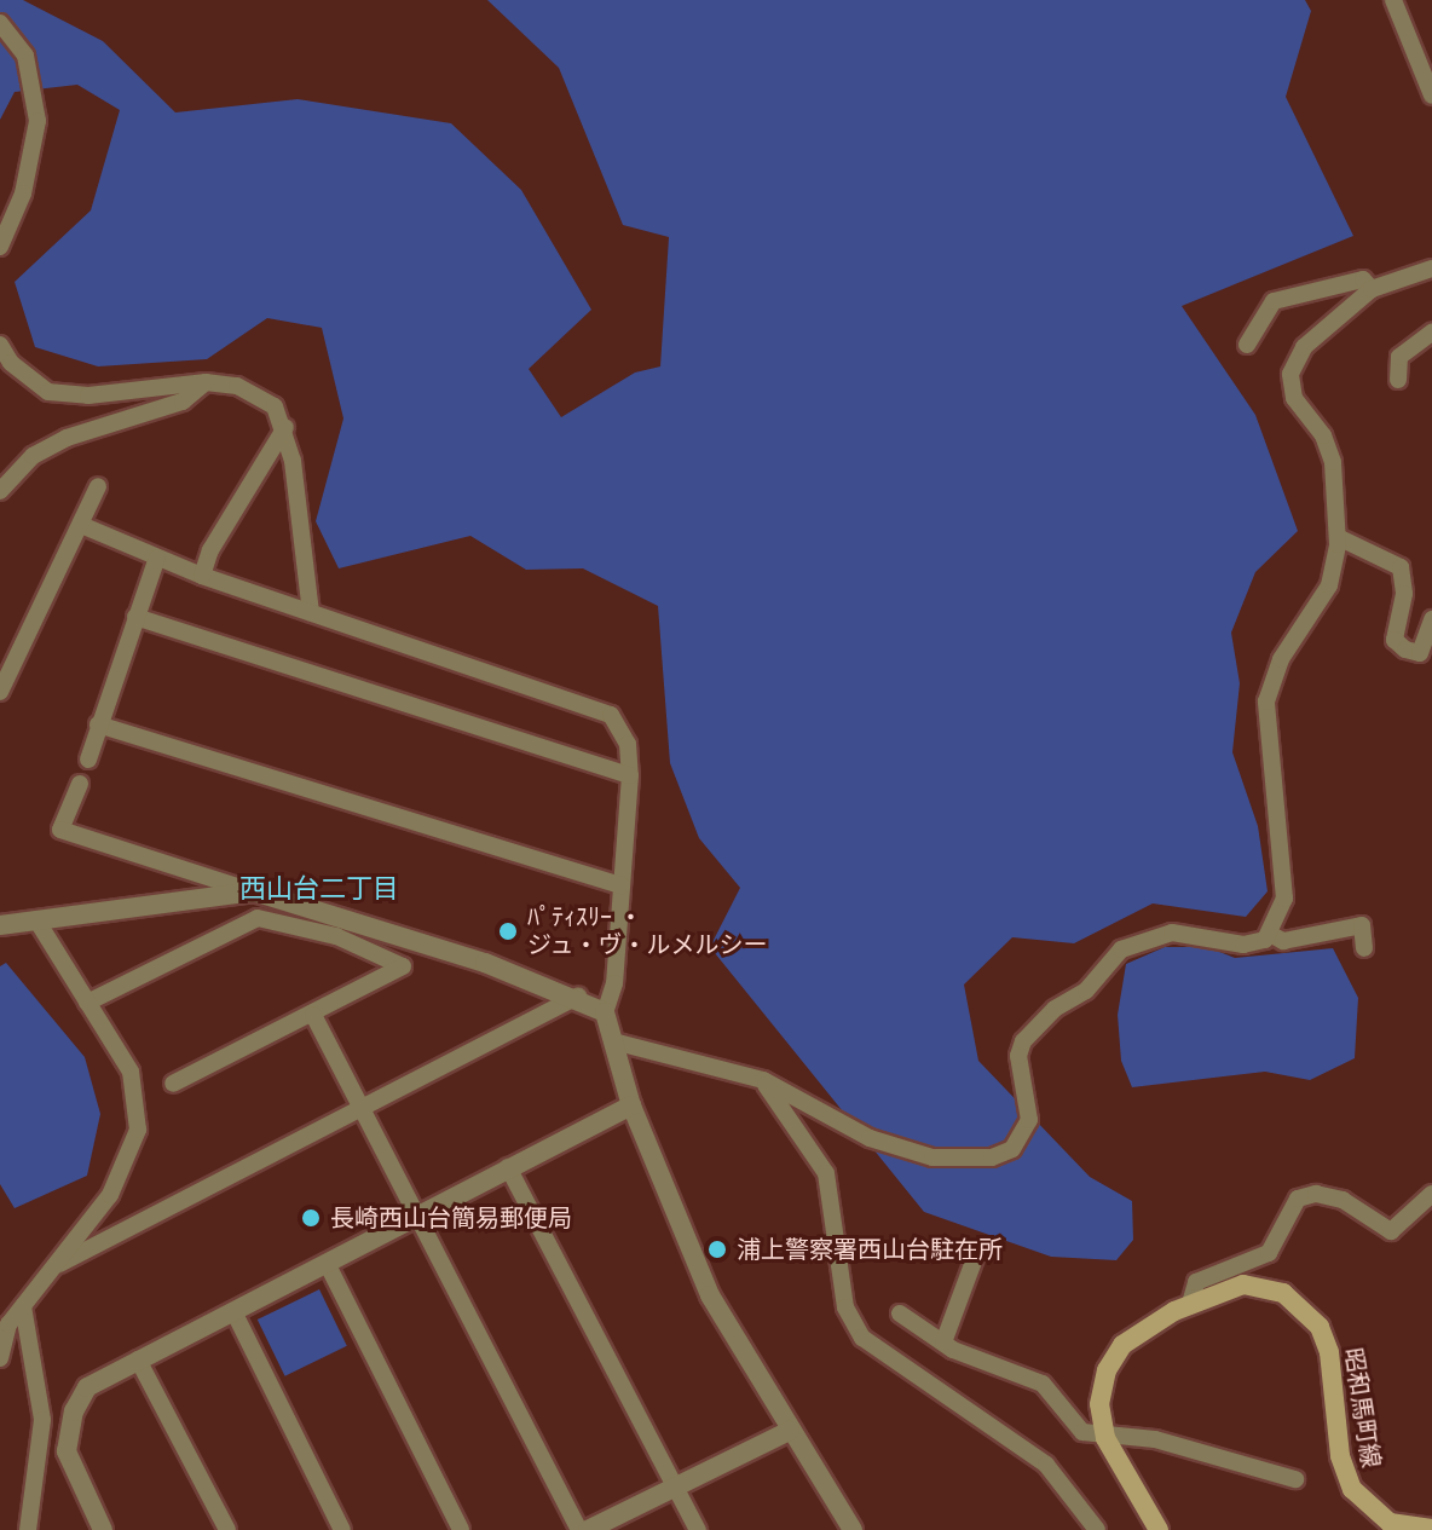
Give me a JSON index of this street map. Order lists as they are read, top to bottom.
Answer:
{
  "streets": {
    "main road": ["昭和馬町線"]
  },
  "districts": ["西山台二丁目"],
  "places": ["ﾊﾟﾃｨｽﾘｰ ・ ジュ・ヴ・ルメルシー", "長崎西山台簡易郵便局", "浦上警察署西山台駐在所"]
}
